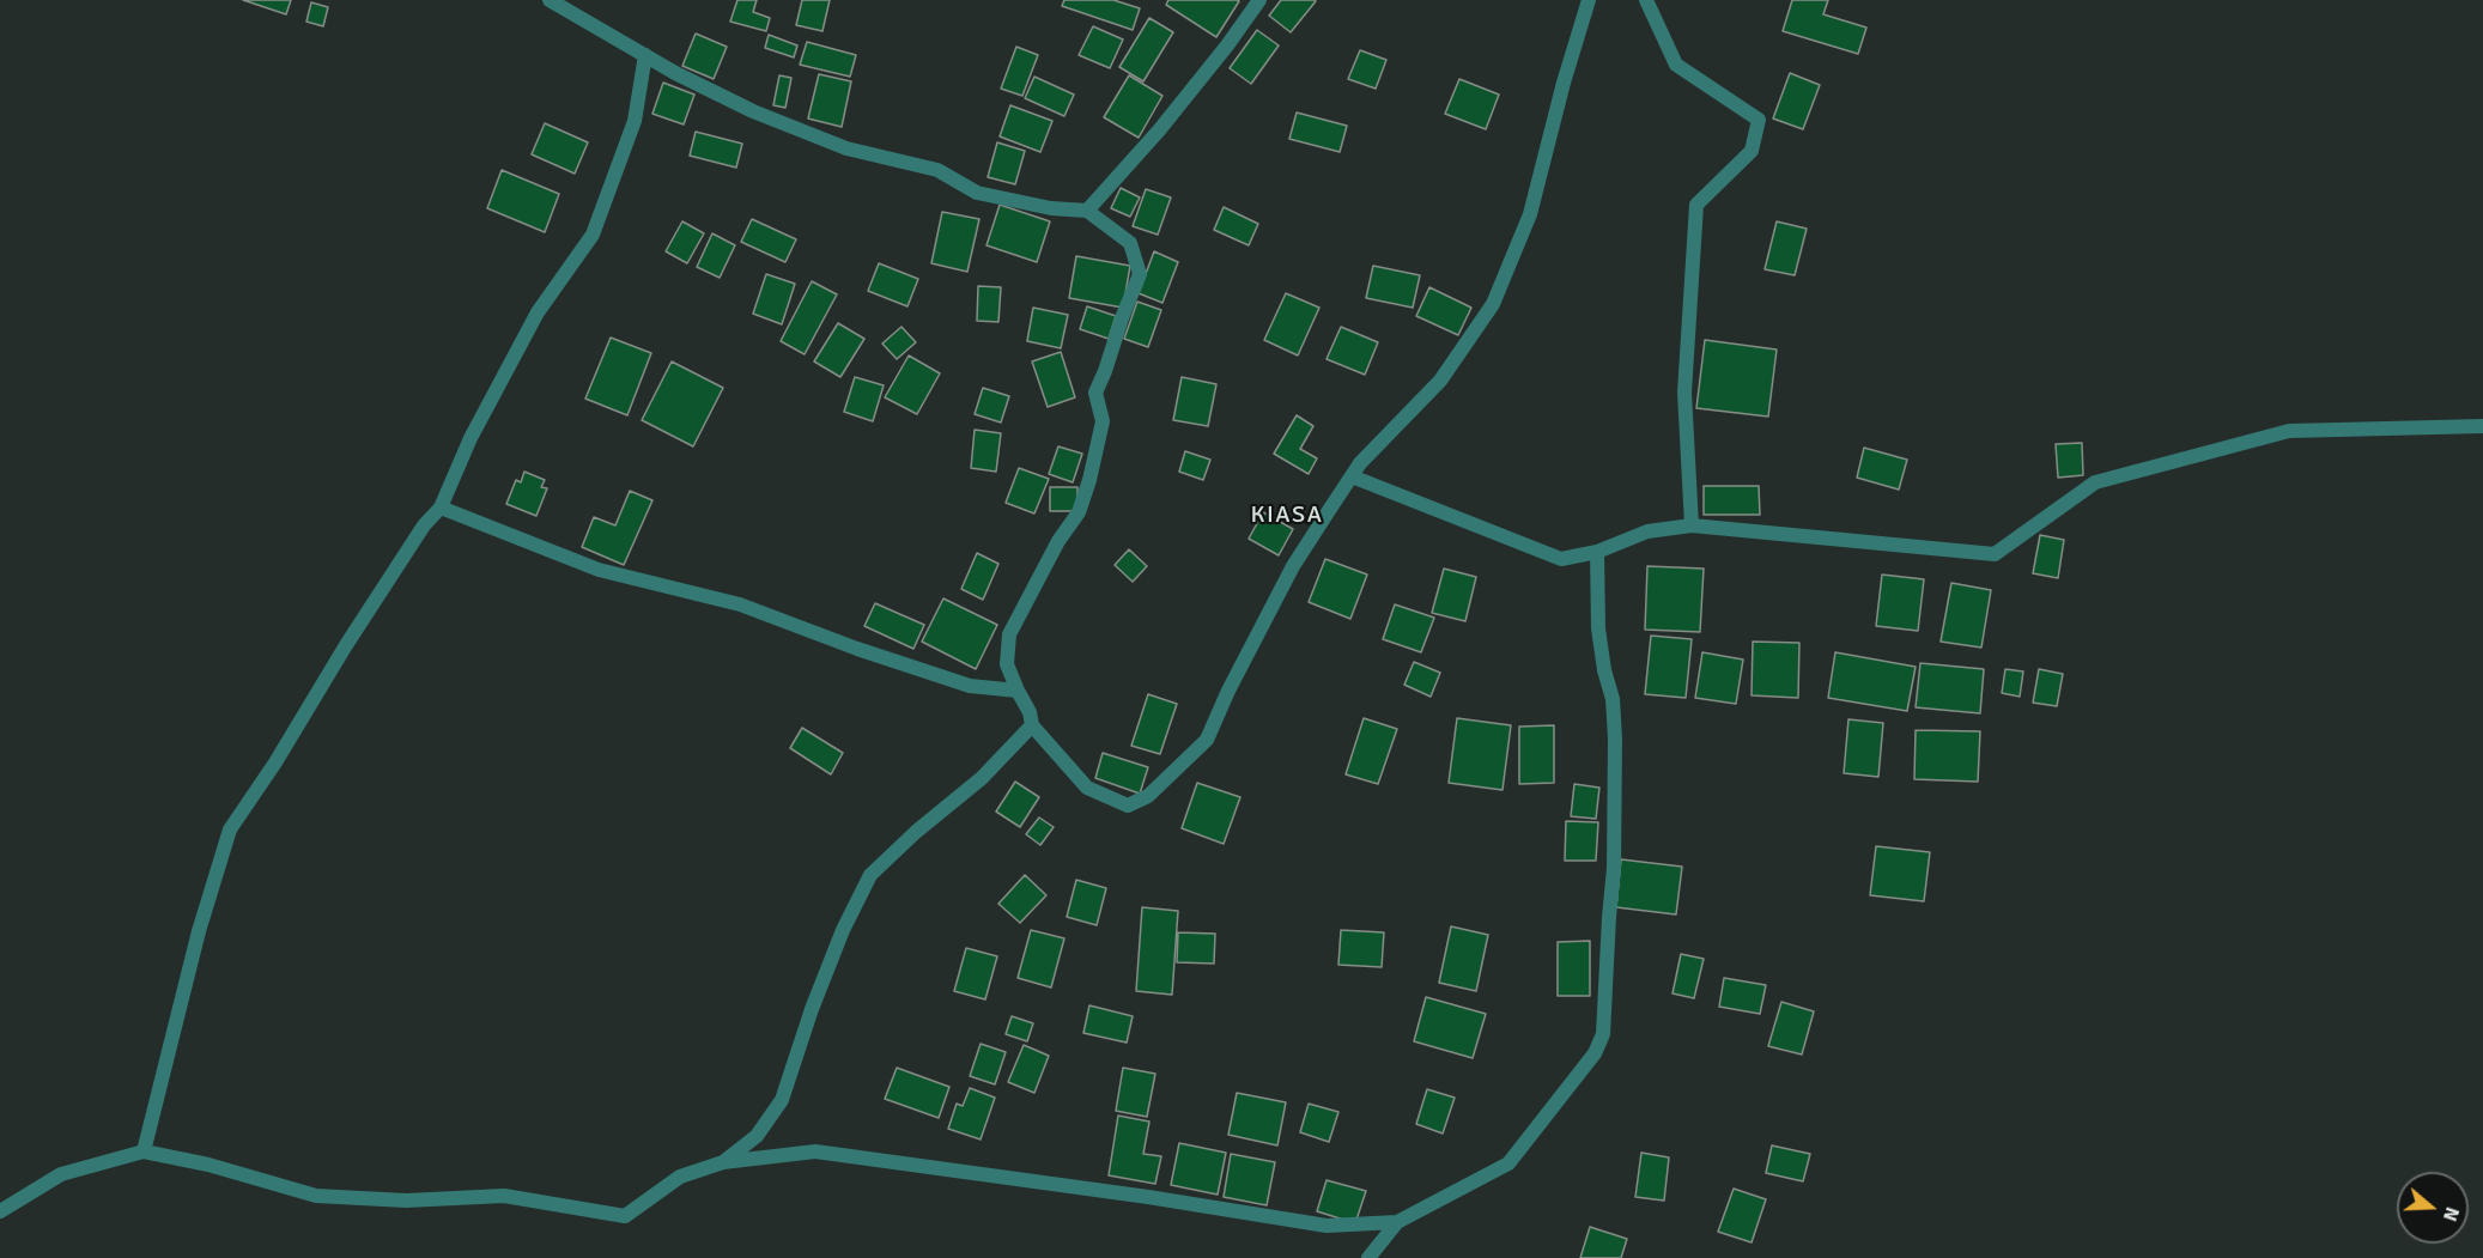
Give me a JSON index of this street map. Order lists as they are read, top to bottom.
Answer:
{
  "districts": ["KIASA"],
  "north": "right"
}
